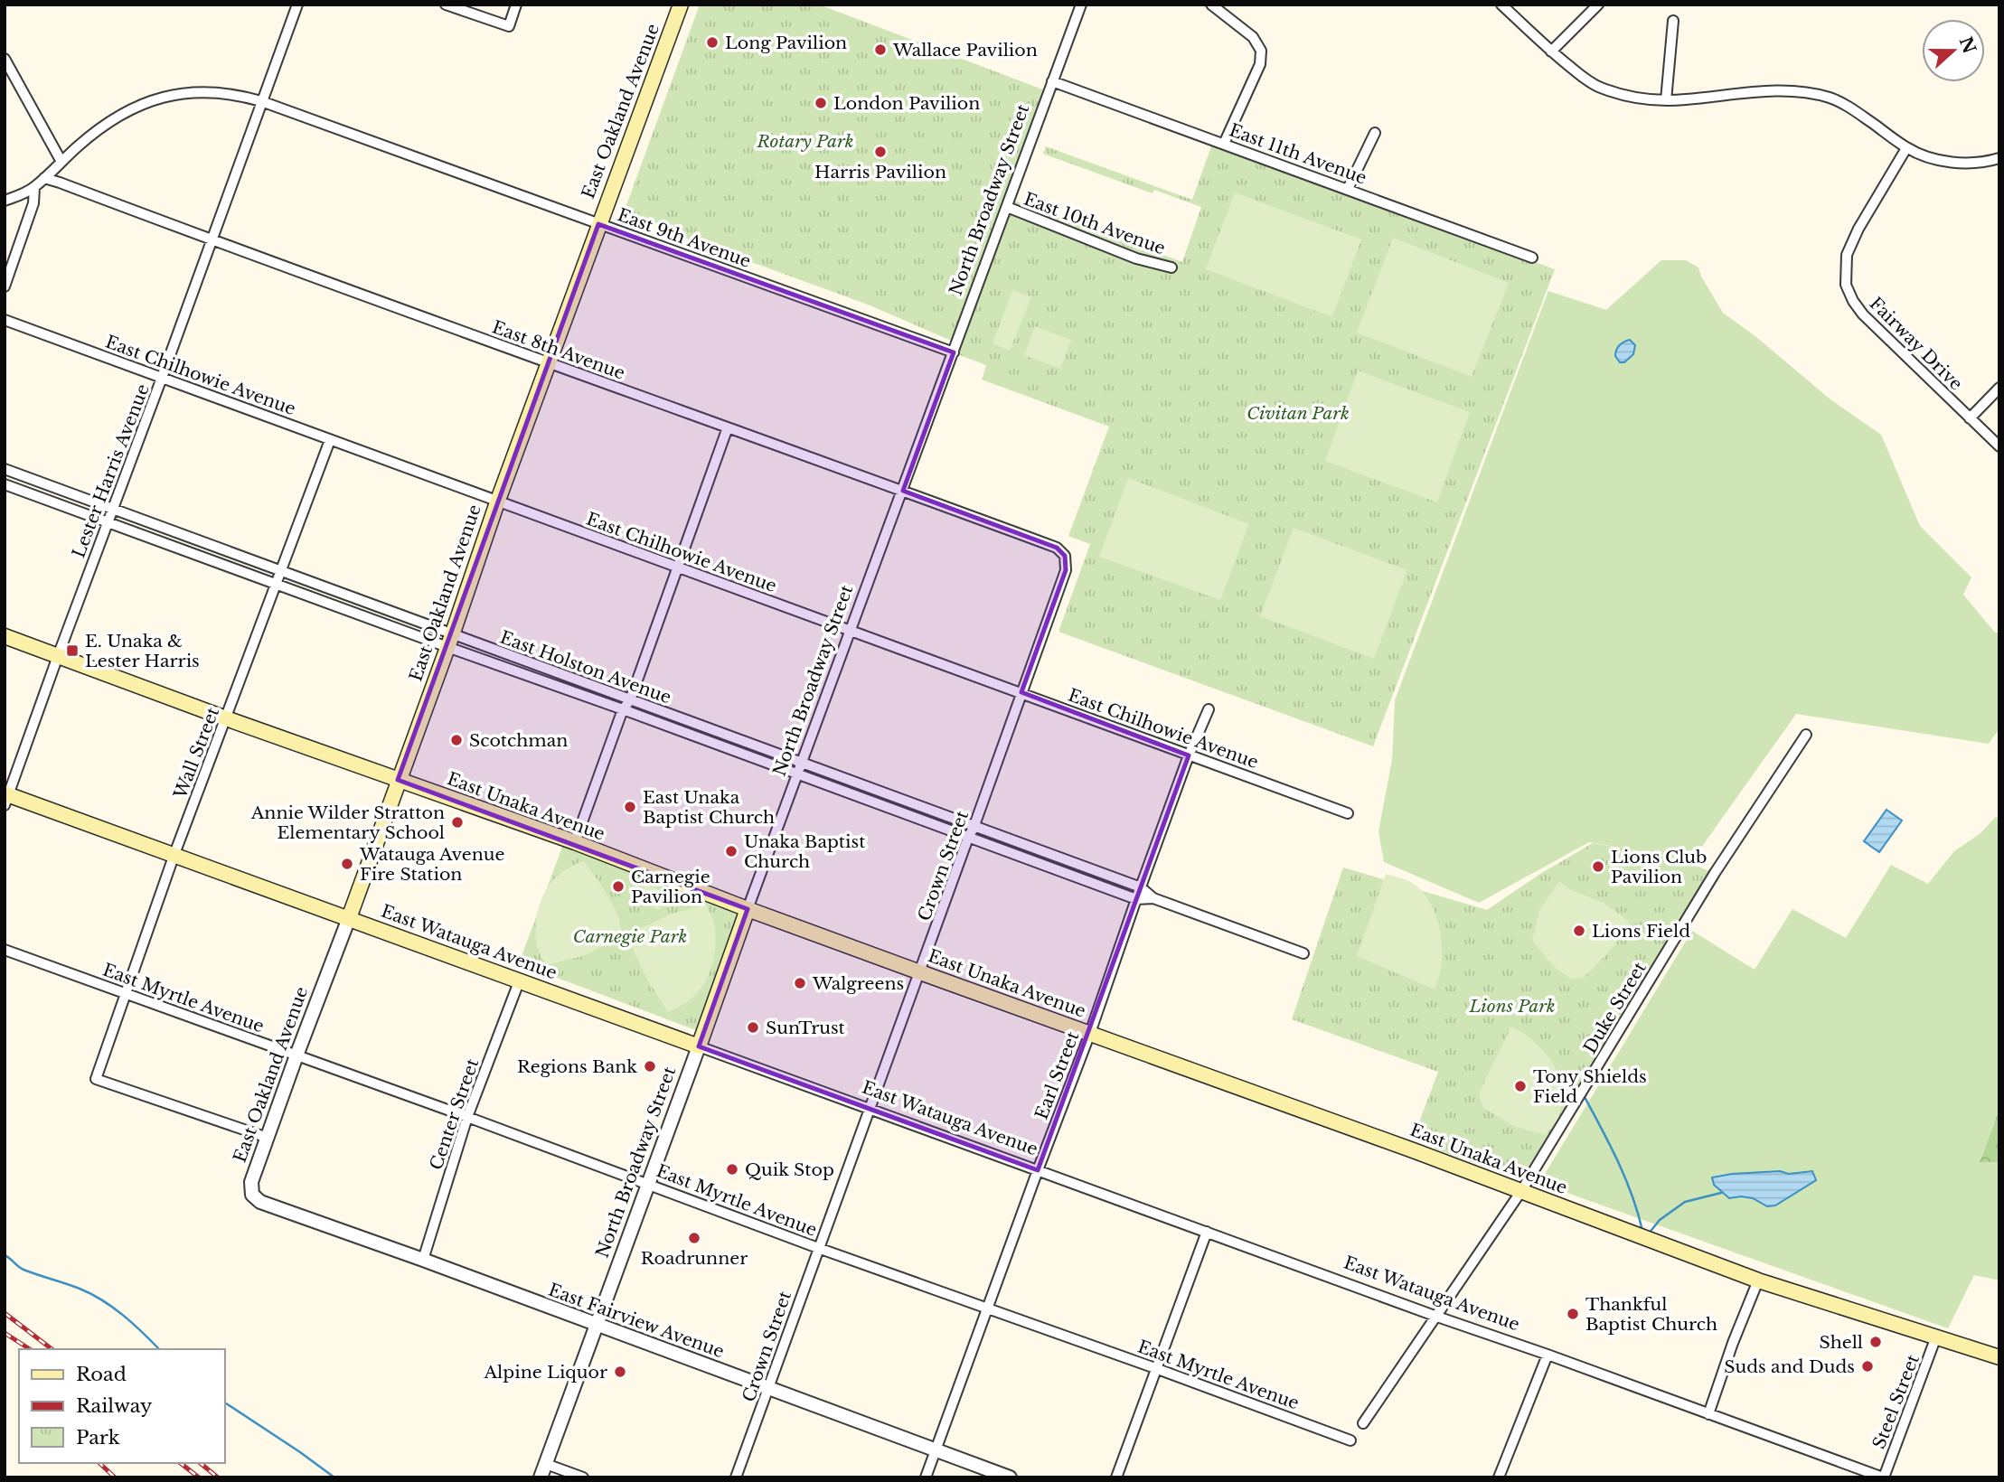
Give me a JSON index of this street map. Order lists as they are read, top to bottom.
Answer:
{
  "streets": {
    "main road": [
      "East Oakland Avenue",
      "North Broadway Street",
      "East Unaka Avenue",
      "East Watauga Avenue"
    ],
    "street": [
      "East 11th Avenue",
      "East 10th Avenue",
      "East 9th Avenue",
      "Fairway Drive",
      "East 8th Avenue",
      "East Chilhowie Avenue",
      "Lester Harris Avenue",
      "East Holston Avenue",
      "Wall Street",
      "Crown Street",
      "East Myrtle Avenue",
      "Duke Street",
      "Earl Street",
      "Center Street",
      "East Fairview Avenue",
      "Steel Street"
    ]
  },
  "crossings": [
    ["East Oakland Avenue", "East 9th Avenue"],
    ["East Oakland Avenue", "East 8th Avenue"],
    ["East Oakland Avenue", "East Chilhowie Avenue"],
    ["East Oakland Avenue", "East Holston Avenue"],
    ["East Oakland Avenue", "Wall Street"],
    ["East Oakland Avenue", "East Unaka Avenue"],
    ["East Oakland Avenue", "East Watauga Avenue"],
    ["East Oakland Avenue", "East Myrtle Avenue"],
    ["East Oakland Avenue", "East Fairview Avenue"],
    ["East 11th Avenue", "North Broadway Street"],
    ["North Broadway Street", "East 10th Avenue"],
    ["North Broadway Street", "East 9th Avenue"],
    ["North Broadway Street", "East 8th Avenue"],
    ["North Broadway Street", "East Chilhowie Avenue"],
    ["North Broadway Street", "East Holston Avenue"],
    ["North Broadway Street", "East Unaka Avenue"],
    ["North Broadway Street", "East Watauga Avenue"],
    ["North Broadway Street", "East Myrtle Avenue"],
    ["North Broadway Street", "East Fairview Avenue"],
    ["East 9th Avenue", "East 8th Avenue"],
    ["East 9th Avenue", "Lester Harris Avenue"],
    ["East 8th Avenue", "Lester Harris Avenue"],
    ["East 8th Avenue", "Crown Street"],
    ["East Chilhowie Avenue", "Lester Harris Avenue"],
    ["East Chilhowie Avenue", "Wall Street"],
    ["East Chilhowie Avenue", "Crown Street"],
    ["East Chilhowie Avenue", "Earl Street"],
    ["Lester Harris Avenue", "East Holston Avenue"],
    ["Lester Harris Avenue", "East Unaka Avenue"],
    ["Lester Harris Avenue", "East Watauga Avenue"],
    ["East Holston Avenue", "Wall Street"],
    ["East Holston Avenue", "Crown Street"],
    ["East Holston Avenue", "Earl Street"],
    ["Wall Street", "East Unaka Avenue"],
    ["Wall Street", "East Watauga Avenue"],
    ["Wall Street", "East Myrtle Avenue"],
    ["East Unaka Avenue", "Crown Street"],
    ["East Unaka Avenue", "Duke Street"],
    ["East Unaka Avenue", "Earl Street"],
    ["East Unaka Avenue", "Steel Street"],
    ["Crown Street", "East Watauga Avenue"],
    ["Crown Street", "East Myrtle Avenue"],
    ["Crown Street", "East Fairview Avenue"],
    ["East Watauga Avenue", "Duke Street"],
    ["East Watauga Avenue", "Earl Street"],
    ["East Watauga Avenue", "Center Street"],
    ["East Watauga Avenue", "Steel Street"],
    ["East Myrtle Avenue", "Earl Street"],
    ["East Myrtle Avenue", "Center Street"],
    ["Earl Street", "East Fairview Avenue"],
    ["Center Street", "East Fairview Avenue"]
  ],
  "parks": [
    "Rotary Park",
    "Civitan Park",
    "Carnegie Park",
    "Lions Park"
  ],
  "places": {
    "other": [
      "Long Pavilion",
      "Wallace Pavilion",
      "London Pavilion",
      "Harris Pavilion",
      "Scotchman",
      "East Unaka Baptist Church",
      "Annie Wilder Stratton Elementary School",
      "Unaka Baptist Church",
      "Watauga Avenue Fire Station",
      "Lions Club Pavilion",
      "Carnegie Pavilion",
      "Lions Field",
      "Walgreens",
      "SunTrust",
      "Regions Bank",
      "Tony Shields Field",
      "Quik Stop",
      "Roadrunner",
      "Thankful Baptist Church",
      "Shell",
      "Suds and Duds",
      "Alpine Liquor"
    ],
    "transit": ["E. Unaka & Lester Harris"]
  },
  "legend": ["Road", "Railway", "Park"],
  "north": "right"
}
